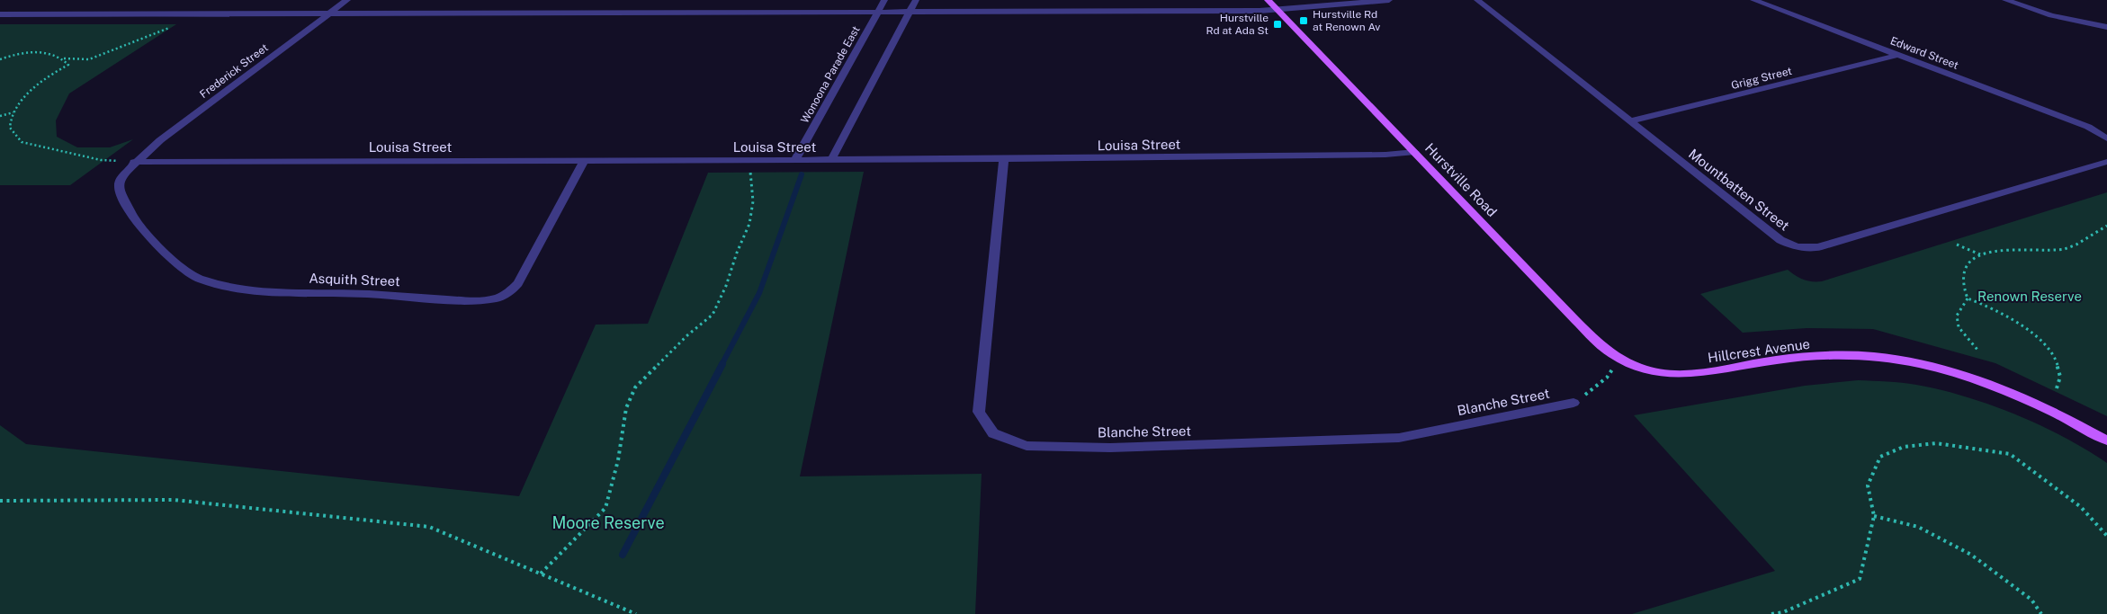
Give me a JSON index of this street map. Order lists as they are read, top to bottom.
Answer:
{
  "streets": {
    "main road": ["Hurstville Road", "Hillcrest Avenue"],
    "street": [
      "Edward Street",
      "Frederick Street",
      "Wonoona Parade East",
      "Grigg Street",
      "Louisa Street",
      "Mountbatten Street",
      "Asquith Street",
      "Blanche Street"
    ]
  },
  "crossings": [
    ["Edward Street", "Grigg Street"],
    ["Frederick Street", "Louisa Street"],
    ["Frederick Street", "Asquith Street"],
    ["Wonoona Parade East", "Louisa Street"],
    ["Grigg Street", "Mountbatten Street"],
    ["Louisa Street", "Hurstville Road"],
    ["Louisa Street", "Asquith Street"],
    ["Louisa Street", "Blanche Street"],
    ["Hurstville Road", "Hillcrest Avenue"]
  ],
  "parks": ["Renown Reserve", "Moore Reserve"],
  "places": {
    "transit": ["Hurstville Rd at Renown Av", "Hurstville Rd at Ada St"]
  }
}
